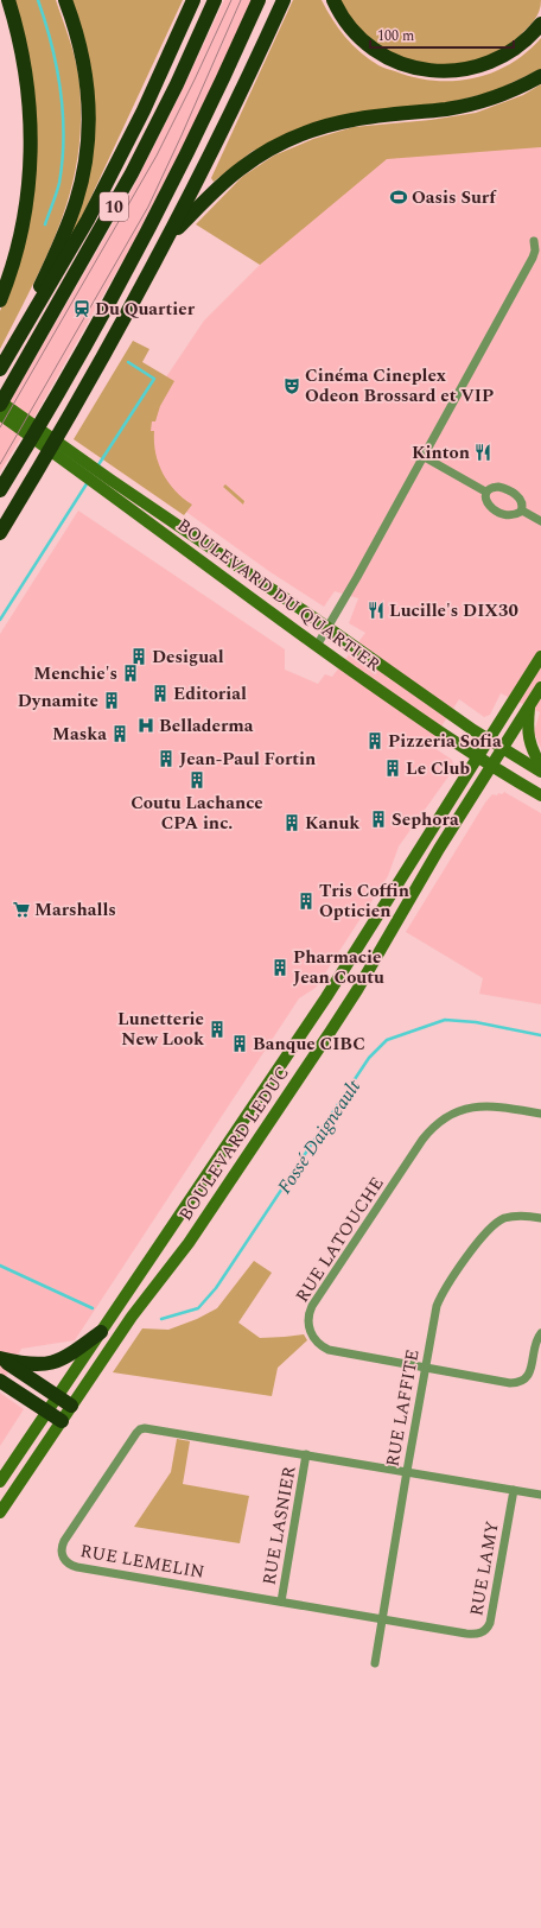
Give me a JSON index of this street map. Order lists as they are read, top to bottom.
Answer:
{
  "streets": {
    "highway": ["10"],
    "street": [
      "BOULEVARD DU QUARTIER",
      "BOULEVARD LEDUC",
      "RUE LATOUCHE",
      "RUE LAFFITE",
      "RUE LASNIER",
      "RUE LEMELIN",
      "RUE LAMY"
    ]
  },
  "crossings": [
    ["BOULEVARD DU QUARTIER", "BOULEVARD LEDUC"],
    ["RUE LATOUCHE", "RUE LAFFITE"],
    ["RUE LAFFITE", "RUE LEMELIN"],
    ["RUE LAFFITE", "RUE LAMY"],
    ["RUE LASNIER", "RUE LEMELIN"],
    ["RUE LEMELIN", "RUE LAMY"]
  ],
  "water": ["Fossé Daigneault"],
  "places": {
    "sports": ["Oasis Surf"],
    "station": ["Du Quartier"],
    "theatre": ["Cinéma Cineplex Odeon Brossard et VIP"],
    "restaurant": ["Kinton", "Lucille's DIX30"],
    "building": [
      "Desigual",
      "Menchie's",
      "Editorial",
      "Dynamite",
      "Maska",
      "Pizzeria Sofia",
      "Jean-Paul Fortin",
      "Le Club",
      "Coutu Lachance CPA inc.",
      "Sephora",
      "Kanuk",
      "Tris Coffin Opticien",
      "Pharmacie Jean Coutu",
      "Lunetterie New Look",
      "Banque CIBC"
    ],
    "hospital": ["Belladerma"],
    "supermarket": ["Marshalls"]
  },
  "scale_bar": "100 m"
}
